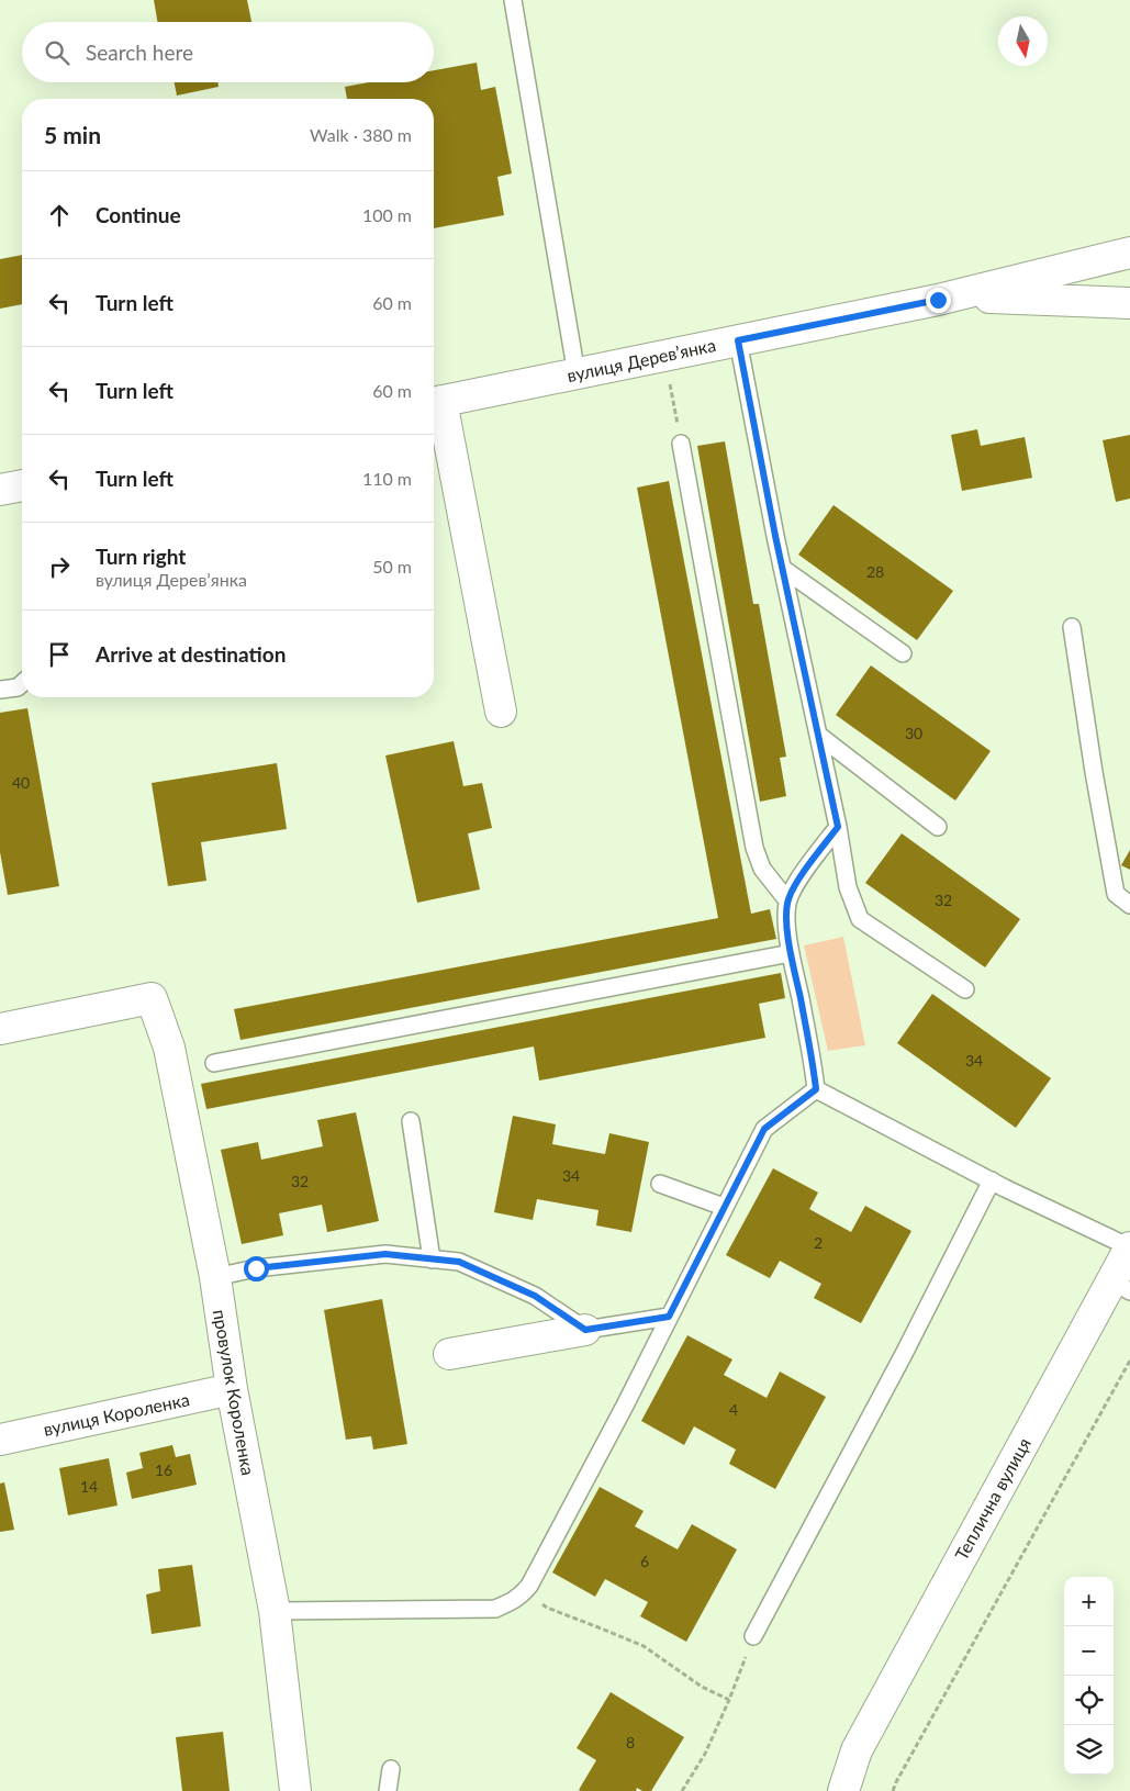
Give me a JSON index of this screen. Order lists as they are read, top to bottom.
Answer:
{
  "streets": {
    "street": [
      "вулиця Деревʼянка",
      "провулок Короленка",
      "вулиця Короленка",
      "Теплична вулиця"
    ]
  },
  "crossings": [
    ["провулок Короленка", "вулиця Короленка"]
  ],
  "house_numbers": [
    "28",
    "30",
    "40",
    "32",
    "34",
    "34",
    "32",
    "2",
    "4",
    "16",
    "14",
    "6",
    "8"
  ],
  "north": "bottom",
  "page": {
    "search": "Search here",
    "heading": ["5 min", "Walk · 380 m"],
    "list": [
      ["Continue", "100 m"],
      ["Turn left", "60 m"],
      ["Turn left", "60 m"],
      ["Turn left", "110 m"],
      ["Turn right", "вулиця Деревʼянка", "50 m"],
      "Arrive at destination"
    ],
    "map_buttons": ["+", "−"]
  }
}
